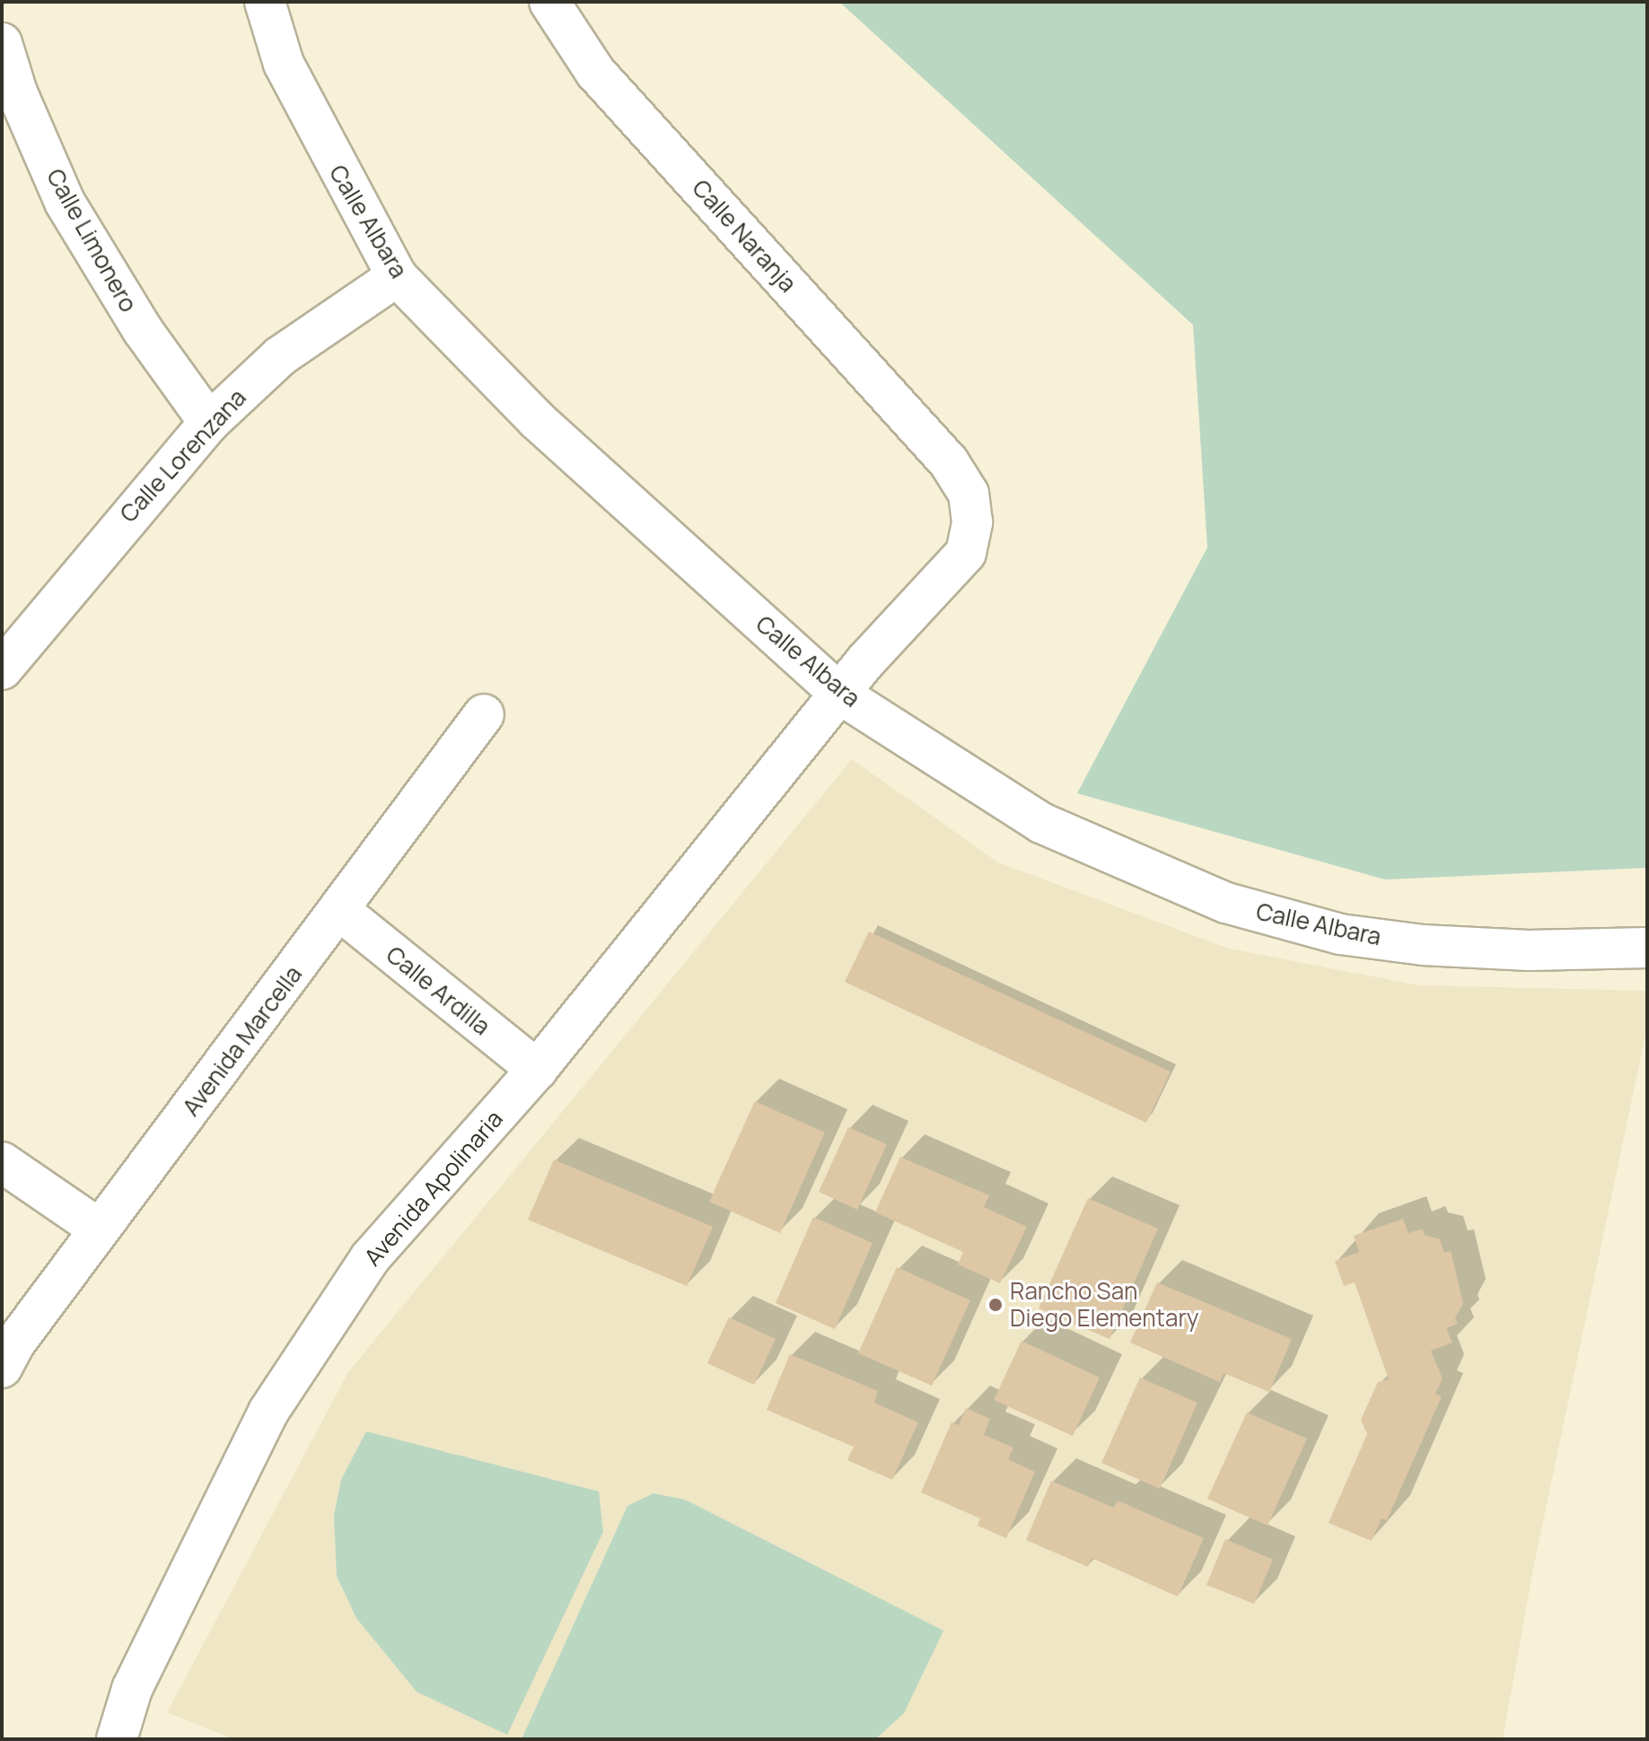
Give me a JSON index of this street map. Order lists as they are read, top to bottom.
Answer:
{
  "streets": {
    "street": [
      "Calle Albara",
      "Calle Naranja",
      "Calle Limonero",
      "Calle Lorenzana",
      "Calle Ardilla",
      "Avenida Marcella",
      "Avenida Apolinaria"
    ]
  },
  "crossings": [
    ["Calle Albara", "Calle Naranja"],
    ["Calle Albara", "Calle Lorenzana"],
    ["Calle Albara", "Avenida Apolinaria"],
    ["Calle Naranja", "Avenida Apolinaria"],
    ["Calle Limonero", "Calle Lorenzana"],
    ["Calle Ardilla", "Avenida Marcella"],
    ["Calle Ardilla", "Avenida Apolinaria"]
  ],
  "places": ["Rancho San Diego Elementary"]
}
